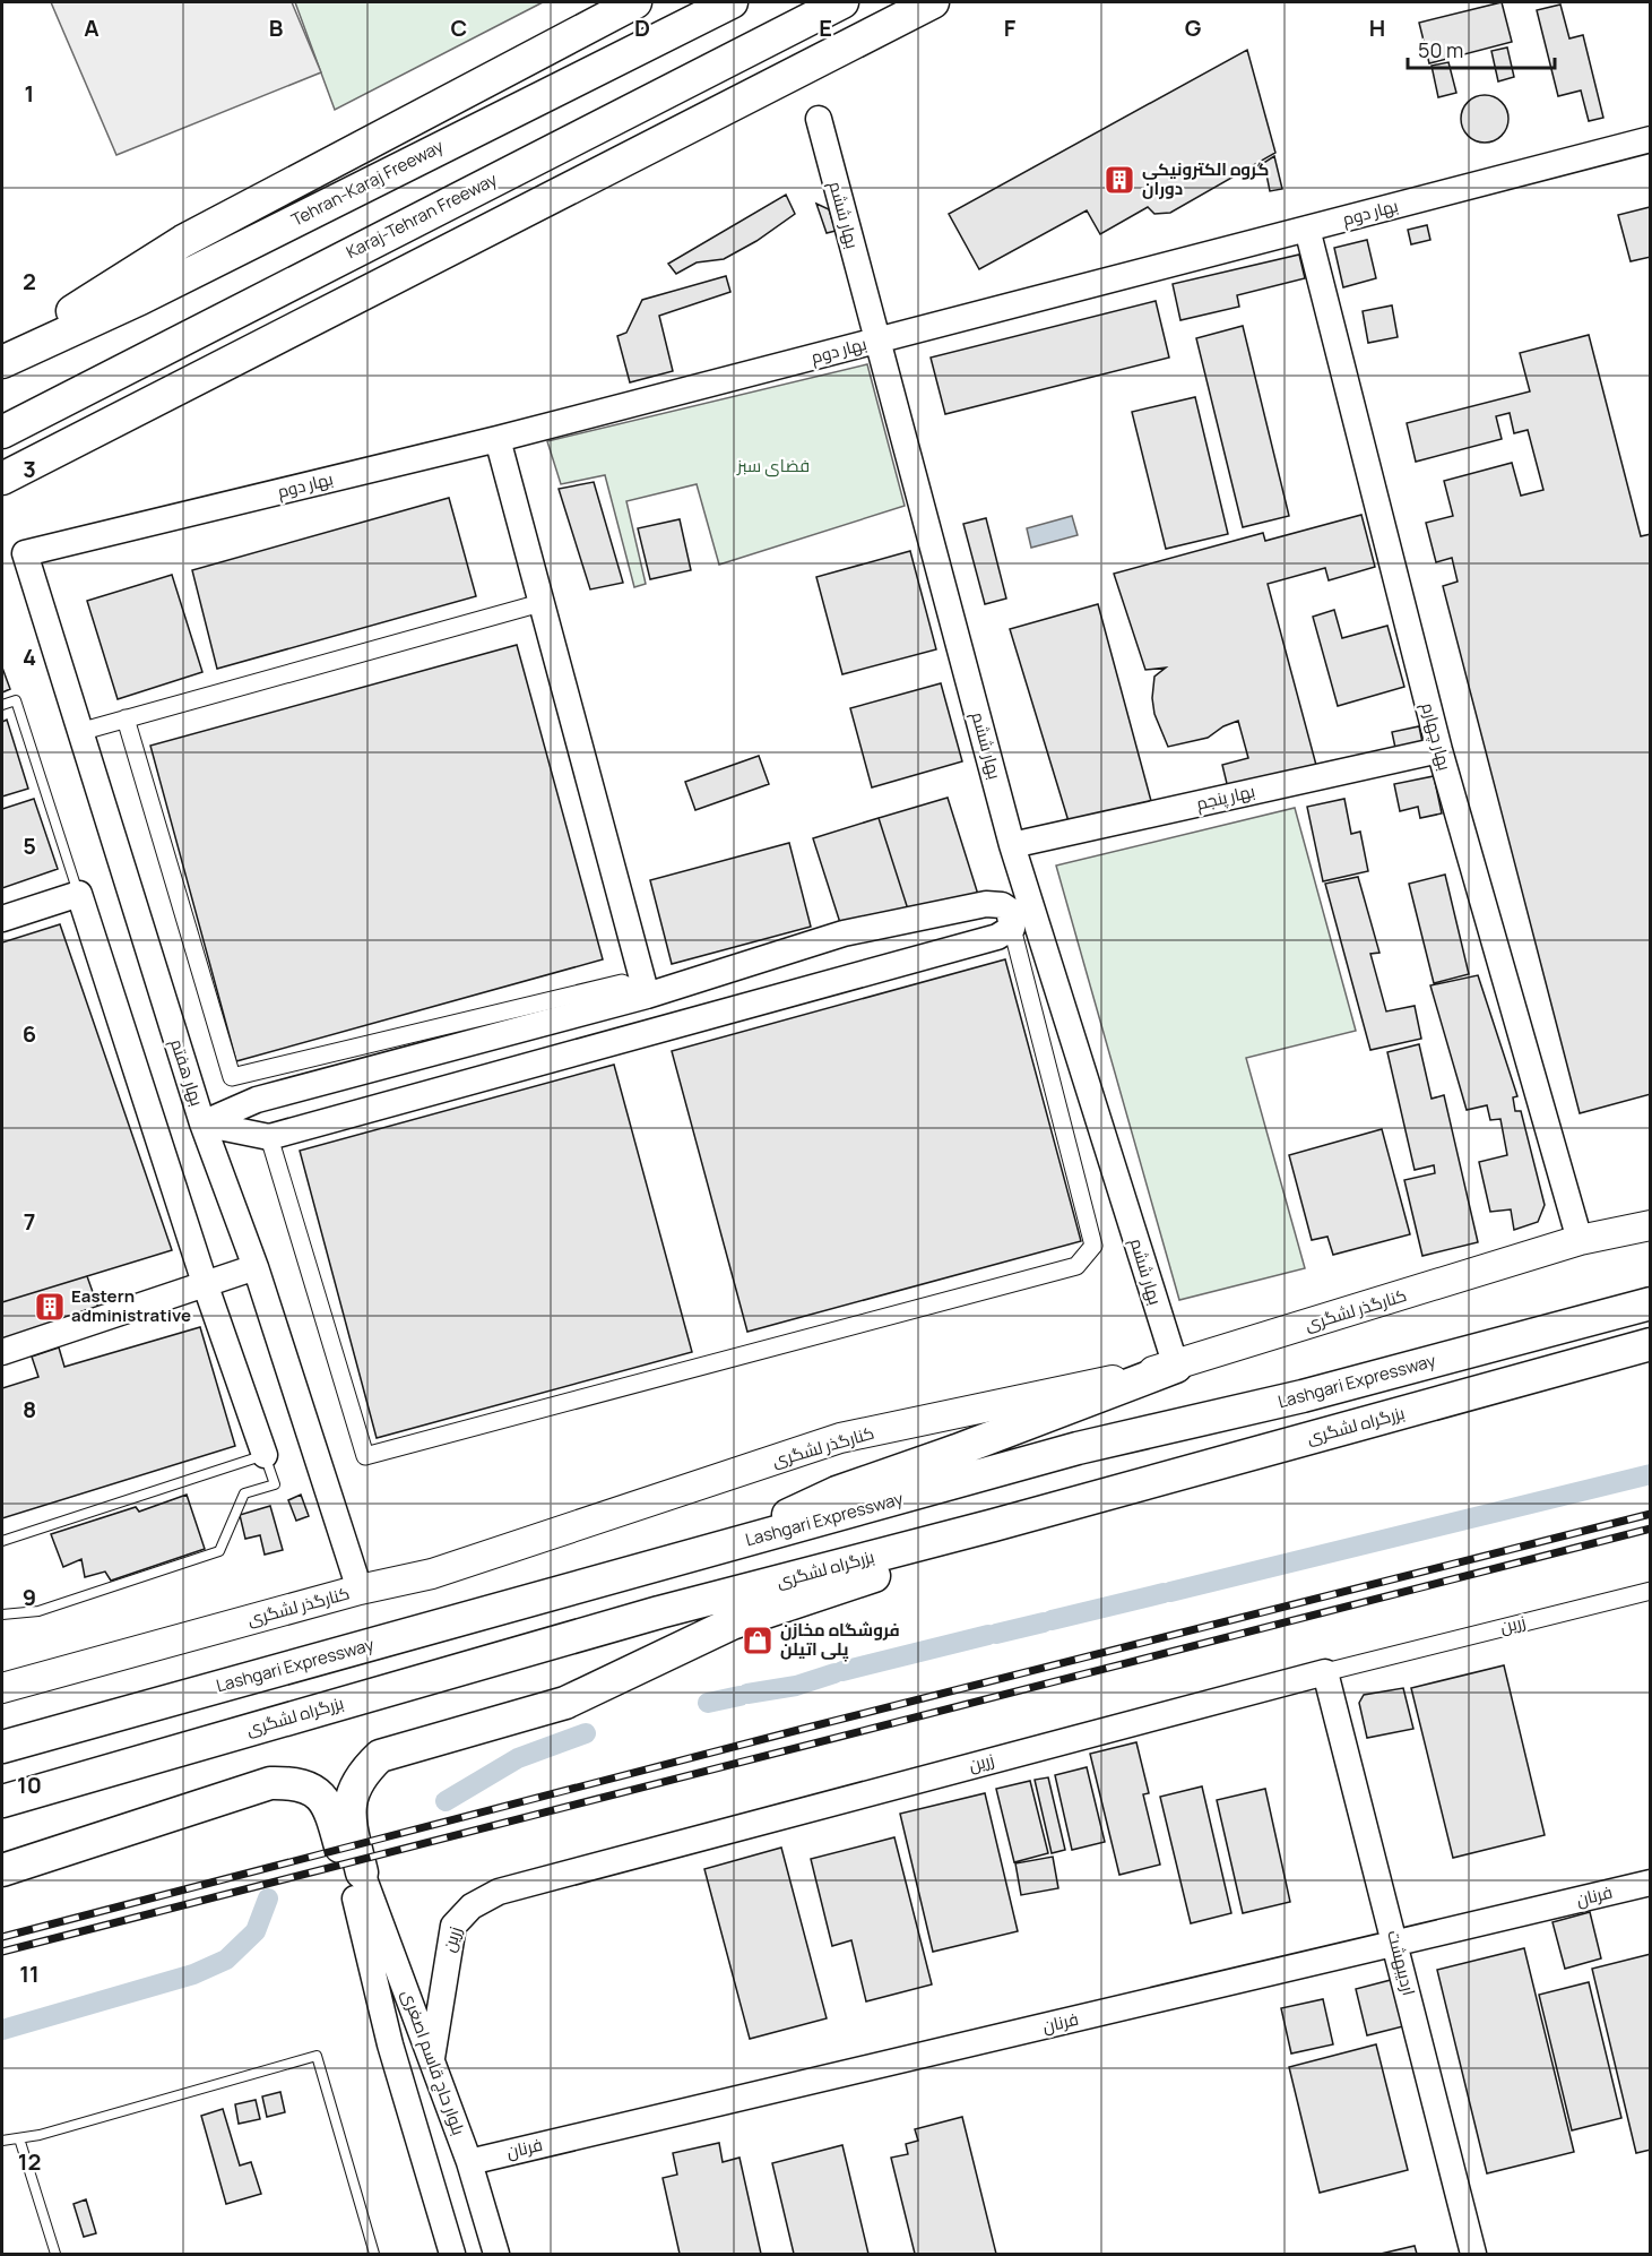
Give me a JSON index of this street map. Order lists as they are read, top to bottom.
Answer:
{
  "streets": {
    "highway": [
      "Tehran-Karaj Freeway",
      "Karaj-Tehran Freeway",
      "Lashgari Expressway",
      "بزرگراه لشگری"
    ],
    "main road": ["کنارگذر لشگری"],
    "street": [
      "بهار دوم",
      "بهار ششم",
      "بهار چهارم",
      "بهار پنجم",
      "بهار هفتم",
      "زرین",
      "فرنان",
      "اردیبهشت",
      "بلوار حاج قاسم اصغری"
    ]
  },
  "crossings": [
    ["بهار دوم", "بهار ششم"],
    ["بهار دوم", "بهار چهارم"],
    ["بهار دوم", "بهار هفتم"],
    ["بهار ششم", "بهار پنجم"],
    ["بهار ششم", "کنارگذر لشگری"],
    ["بهار چهارم", "بهار پنجم"],
    ["بهار چهارم", "کنارگذر لشگری"],
    ["بهار هفتم", "کنارگذر لشگری"],
    ["زرین", "اردیبهشت"],
    ["زرین", "بلوار حاج قاسم اصغری"],
    ["فرنان", "اردیبهشت"],
    ["فرنان", "بلوار حاج قاسم اصغری"]
  ],
  "parks": ["فضای سبز"],
  "places": {
    "building": ["گروه الکترونیکی دوران", "Eastern administrative"],
    "shop": ["فروشگاه مخازن پلی اتیلن"]
  },
  "scale_bar": "50 m",
  "grid": {
    "columns": [
      "A",
      "B",
      "C",
      "D",
      "E",
      "F",
      "G",
      "H"
    ],
    "rows": [
      "1",
      "2",
      "3",
      "4",
      "5",
      "6",
      "7",
      "8",
      "9",
      "10",
      "11",
      "12"
    ]
  }
}
